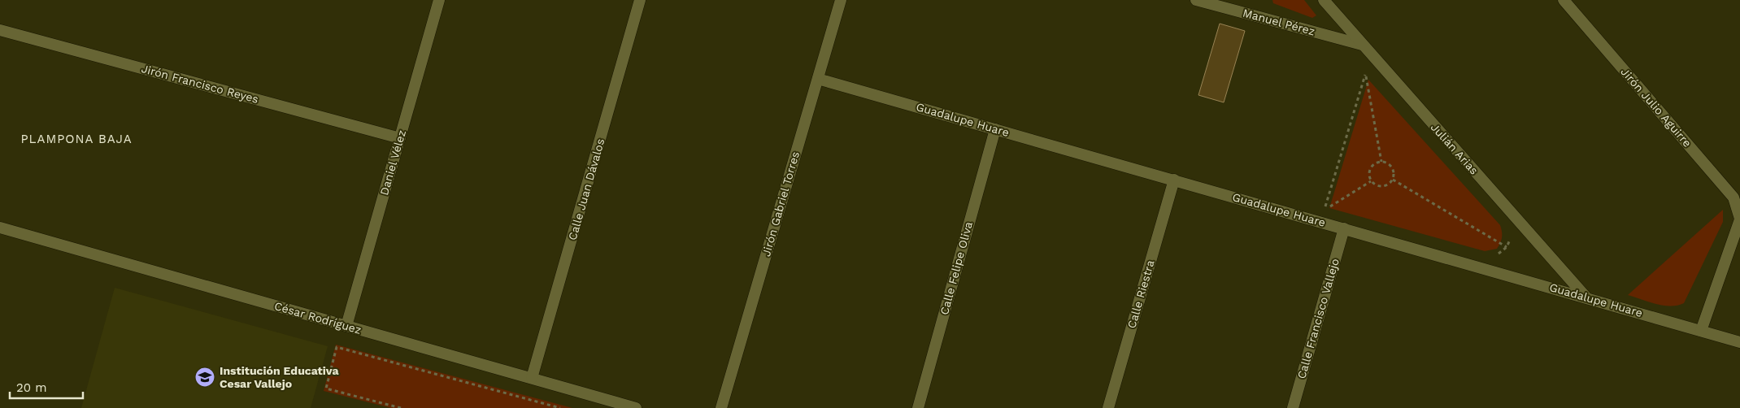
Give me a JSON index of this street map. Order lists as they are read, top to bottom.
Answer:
{
  "streets": {
    "street": [
      "Manuel Pérez",
      "Jirón Francisco Reyes",
      "Jirón Julio Aguirre",
      "Guadalupe Huare",
      "Julián Arias",
      "Daniel Vélez",
      "Calle Juan Dávalos",
      "Jirón Gabriel Torres",
      "Calle Felipe Oliva",
      "Calle Riestra",
      "César Rodríguez",
      "Calle Francisco Vallejo"
    ]
  },
  "crossings": [
    ["Manuel Pérez", "Julián Arias"],
    ["Jirón Francisco Reyes", "Daniel Vélez"],
    ["Jirón Julio Aguirre", "Guadalupe Huare"],
    ["Guadalupe Huare", "Julián Arias"],
    ["Guadalupe Huare", "Jirón Gabriel Torres"],
    ["Guadalupe Huare", "Calle Felipe Oliva"],
    ["Guadalupe Huare", "Calle Riestra"],
    ["Guadalupe Huare", "Calle Francisco Vallejo"],
    ["Daniel Vélez", "César Rodríguez"],
    ["Calle Juan Dávalos", "César Rodríguez"]
  ],
  "districts": ["PLAMPONA BAJA"],
  "places": {
    "school or university": ["Institución Educativa Cesar Vallejo"]
  },
  "scale_bar": "20 m"
}
